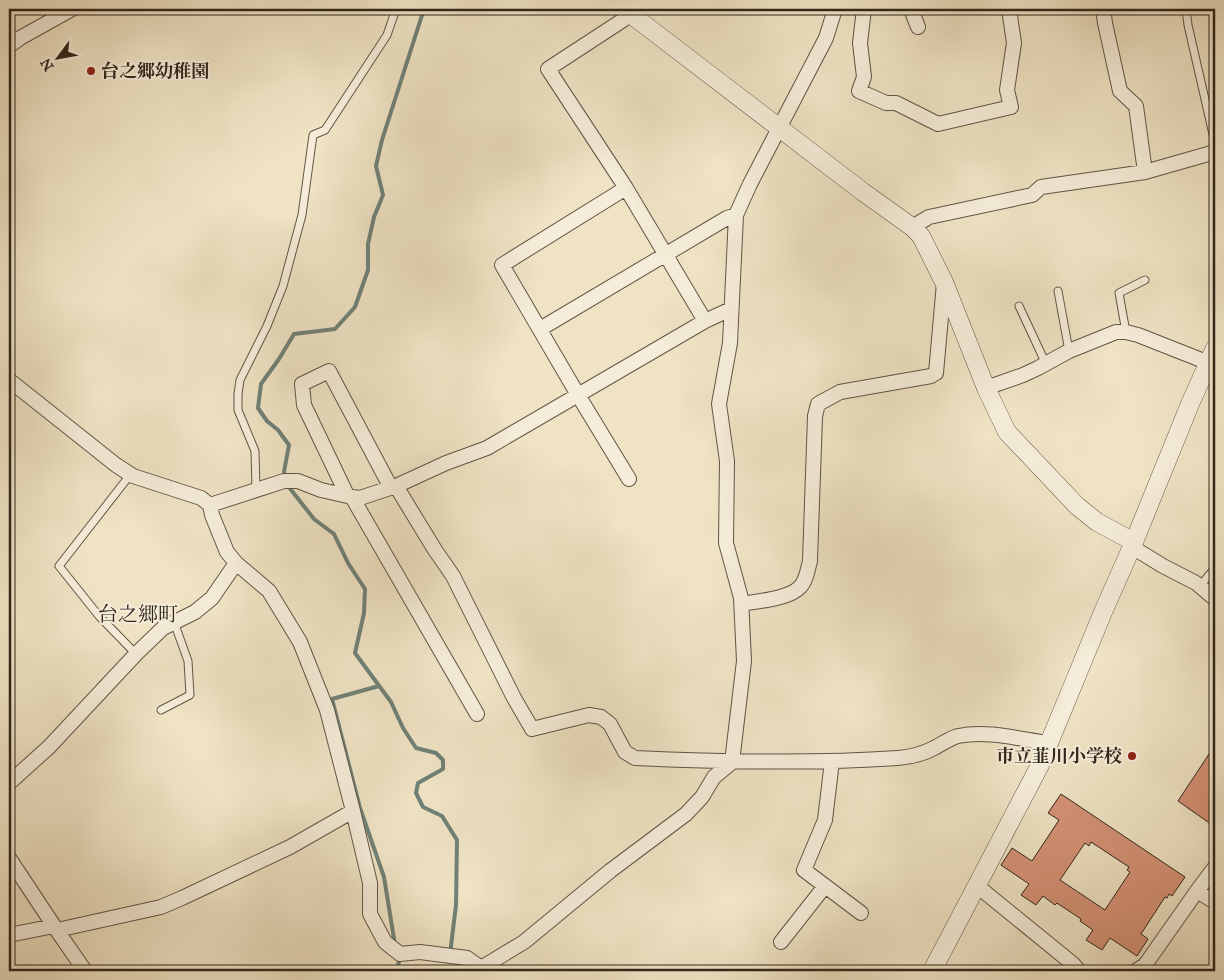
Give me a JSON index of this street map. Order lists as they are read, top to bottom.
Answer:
{
  "districts": ["台之郷町"],
  "places": ["台之郷幼稚園", "市立韮川小学校"],
  "north": "bottom left"
}
